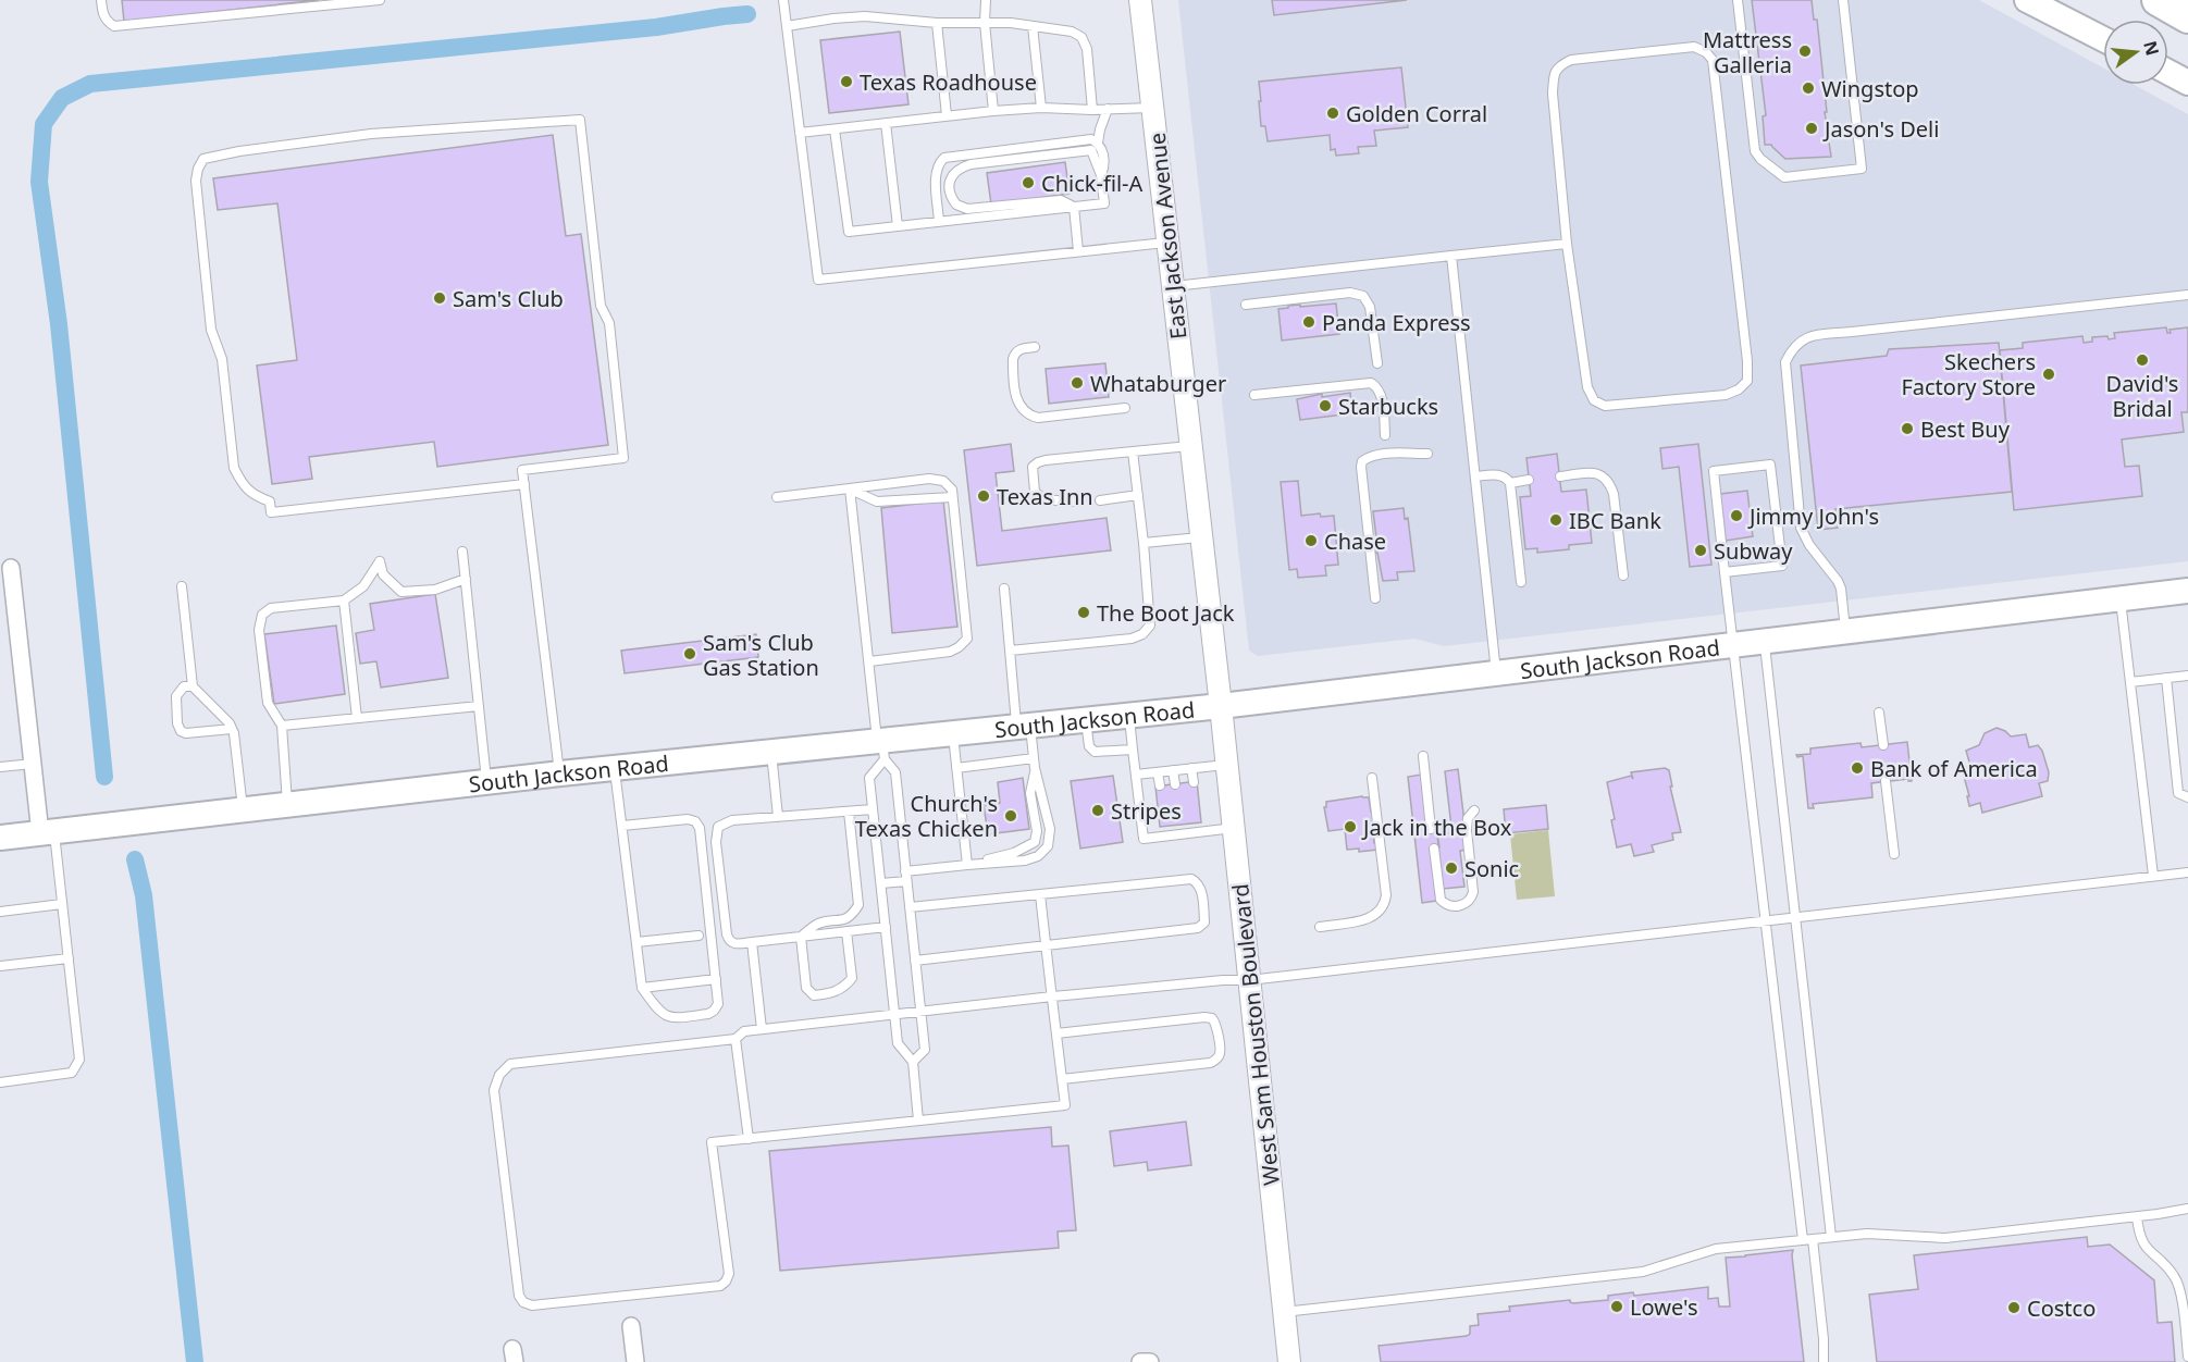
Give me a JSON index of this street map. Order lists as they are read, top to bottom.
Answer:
{
  "streets": {
    "main road": ["South Jackson Road"],
    "street": ["East Jackson Avenue", "West Sam Houston Boulevard"]
  },
  "crossings": [
    ["East Jackson Avenue", "South Jackson Road"],
    ["East Jackson Avenue", "West Sam Houston Boulevard"],
    ["South Jackson Road", "West Sam Houston Boulevard"]
  ],
  "places": [
    "Mattress Galleria",
    "Texas Roadhouse",
    "Wingstop",
    "Golden Corral",
    "Jason's Deli",
    "Chick-fil-A",
    "Sam's Club",
    "Panda Express",
    "David's Bridal",
    "Skechers Factory Store",
    "Whataburger",
    "Starbucks",
    "Best Buy",
    "Texas Inn",
    "Jimmy John's",
    "IBC Bank",
    "Chase",
    "Subway",
    "The Boot Jack",
    "Sam's Club Gas Station",
    "Bank of America",
    "Stripes",
    "Church's Texas Chicken",
    "Jack in the Box",
    "Sonic",
    "Lowe's",
    "Costco"
  ],
  "north": "right"
}
